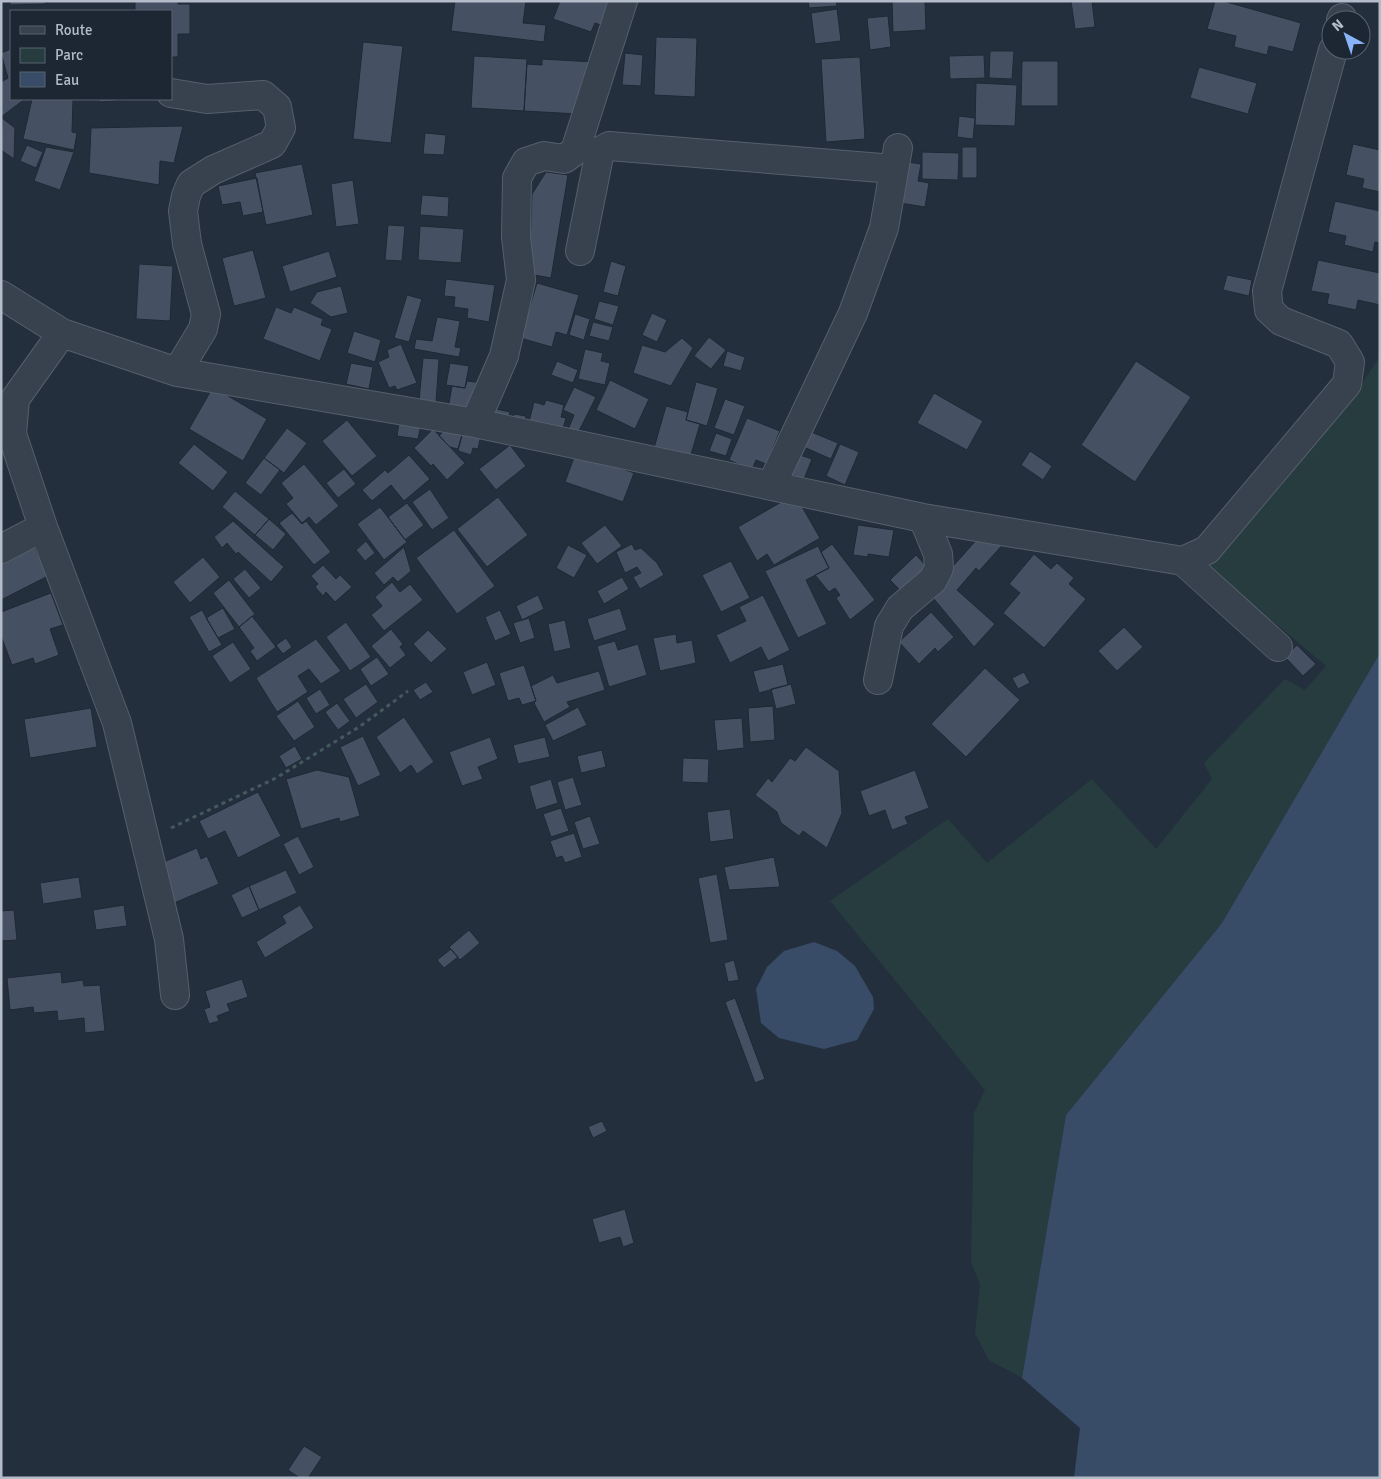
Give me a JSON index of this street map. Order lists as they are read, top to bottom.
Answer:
{
  "legend": ["Route", "Parc", "Eau"],
  "north": "top left"
}
